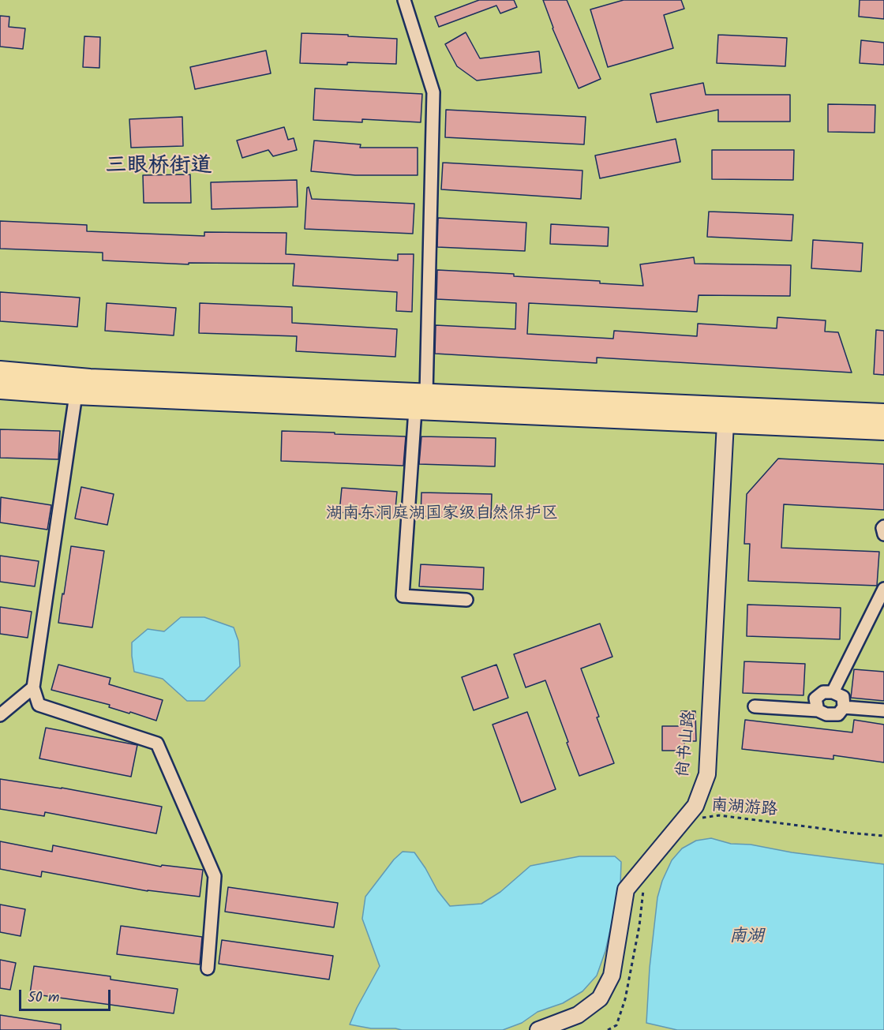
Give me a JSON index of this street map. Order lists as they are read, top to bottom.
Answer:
{
  "streets": {
    "street": ["尚书山路"],
    "path": ["南湖游路"]
  },
  "districts": ["三眼桥街道"],
  "water": ["南湖"],
  "parks": ["湖南东洞庭湖国家级自然保护区"],
  "scale_bar": "50 m"
}
